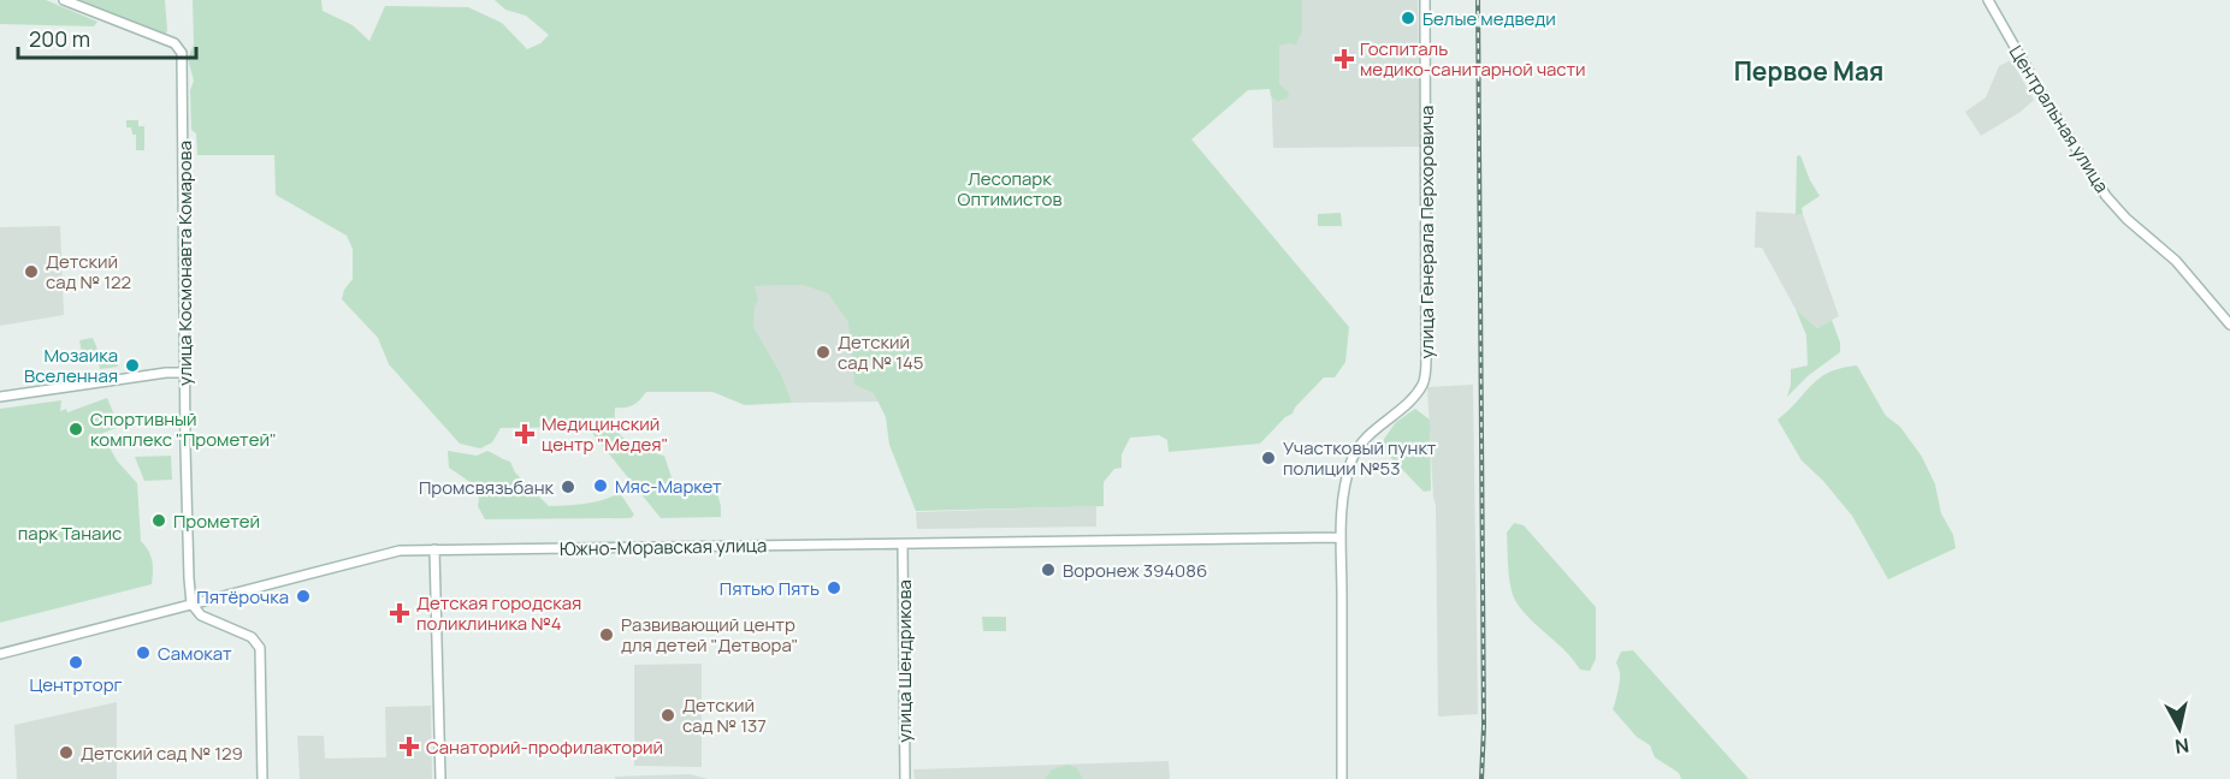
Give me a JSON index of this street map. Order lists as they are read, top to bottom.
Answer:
{
  "streets": {
    "street": [
      "Центральная улица",
      "улица Генерала Перхоровича",
      "улица Космонавта Комарова",
      "Южно-Моравская улица",
      "улица Шендрикова"
    ]
  },
  "crossings": [
    ["улица Генерала Перхоровича", "Южно-Моравская улица"],
    ["улица Космонавта Комарова", "Южно-Моравская улица"],
    ["Южно-Моравская улица", "улица Шендрикова"]
  ],
  "districts": ["Первое Мая"],
  "parks": ["Лесопарк Оптимистов", "парк Танаис"],
  "places": {
    "other": [
      "Белые медведи",
      "Детский сад № 122",
      "Детский сад № 145",
      "Мозаика Вселенная",
      "Спортивный комплекс \"Прометей\"",
      "Участковый пункт полиции №53",
      "Мяс-Маркет",
      "Промсвязьбанк",
      "Прометей",
      "Воронеж 394086",
      "Пятью Пять",
      "Пятёрочка",
      "Развивающий центр для детей \"Детвора\"",
      "Самокат",
      "Центрторг",
      "Детский сад № 137",
      "Детский сад № 129"
    ],
    "health": [
      "Госпиталь медико-санитарной части",
      "Медицинский центр \"Медея\"",
      "Детская городская поликлиника №4",
      "Cанаторий-профилакторий"
    ]
  },
  "scale_bar": "200 m",
  "north": "bottom"
}
